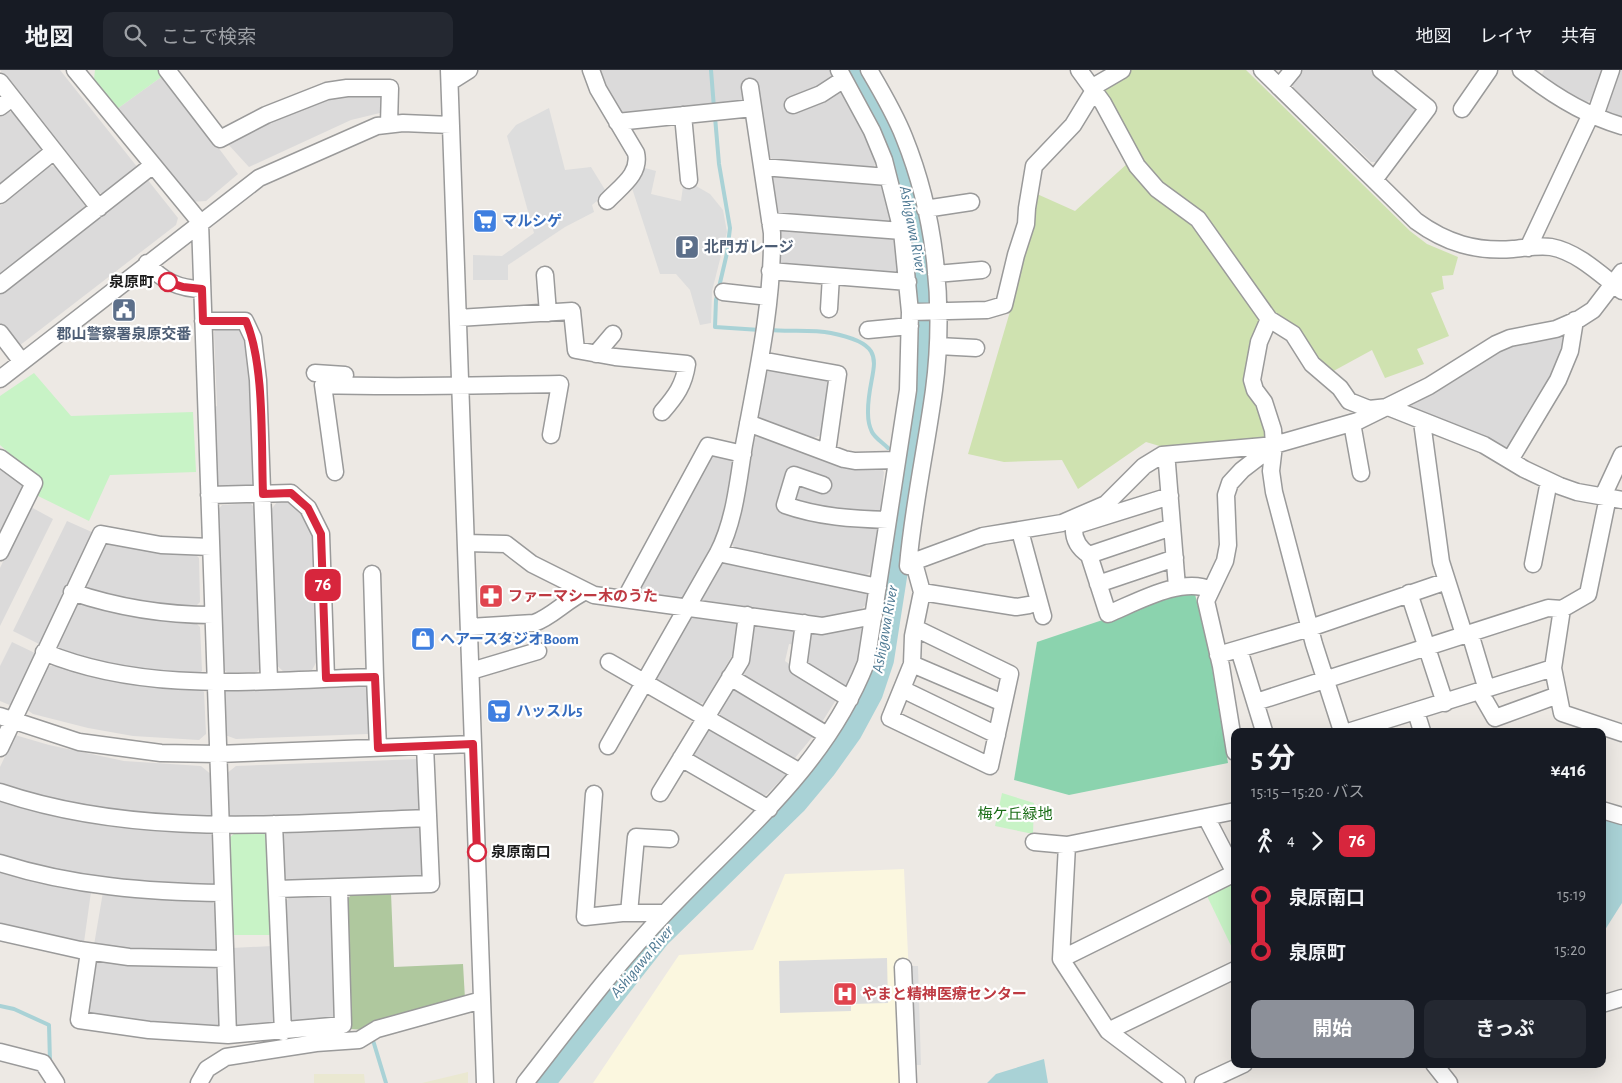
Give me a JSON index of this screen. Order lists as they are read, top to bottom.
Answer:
{
  "water": ["Ashigawa River"],
  "parks": ["梅ケ丘緑地"],
  "places": {
    "supermarket": ["マルシゲ", "ハッスル5"],
    "parking": ["北門ガレージ"],
    "other": ["泉原町", "泉原南口"],
    "public building": ["郡山警察署泉原交番"],
    "pharmacy": ["ファーマシー木のうた"],
    "shop": ["ヘアースタジオBoom"],
    "hospital": ["やまと精神医療センター"]
  },
  "lines": ["bus line 76"],
  "page": {
    "header": "地図",
    "search": "ここで検索",
    "nav": ["地図", "レイヤ", "共有"],
    "on_map": "76",
    "heading": ["5 分", "15:15 – 15:20 · バス", "¥416"],
    "legs": ["4", "76"],
    "list": [
      {
        "name": "泉原南口",
        "value": "15:19"
      },
      {
        "name": "泉原町",
        "value": "15:20"
      }
    ],
    "buttons": ["開始", "きっぷ"]
  }
}
